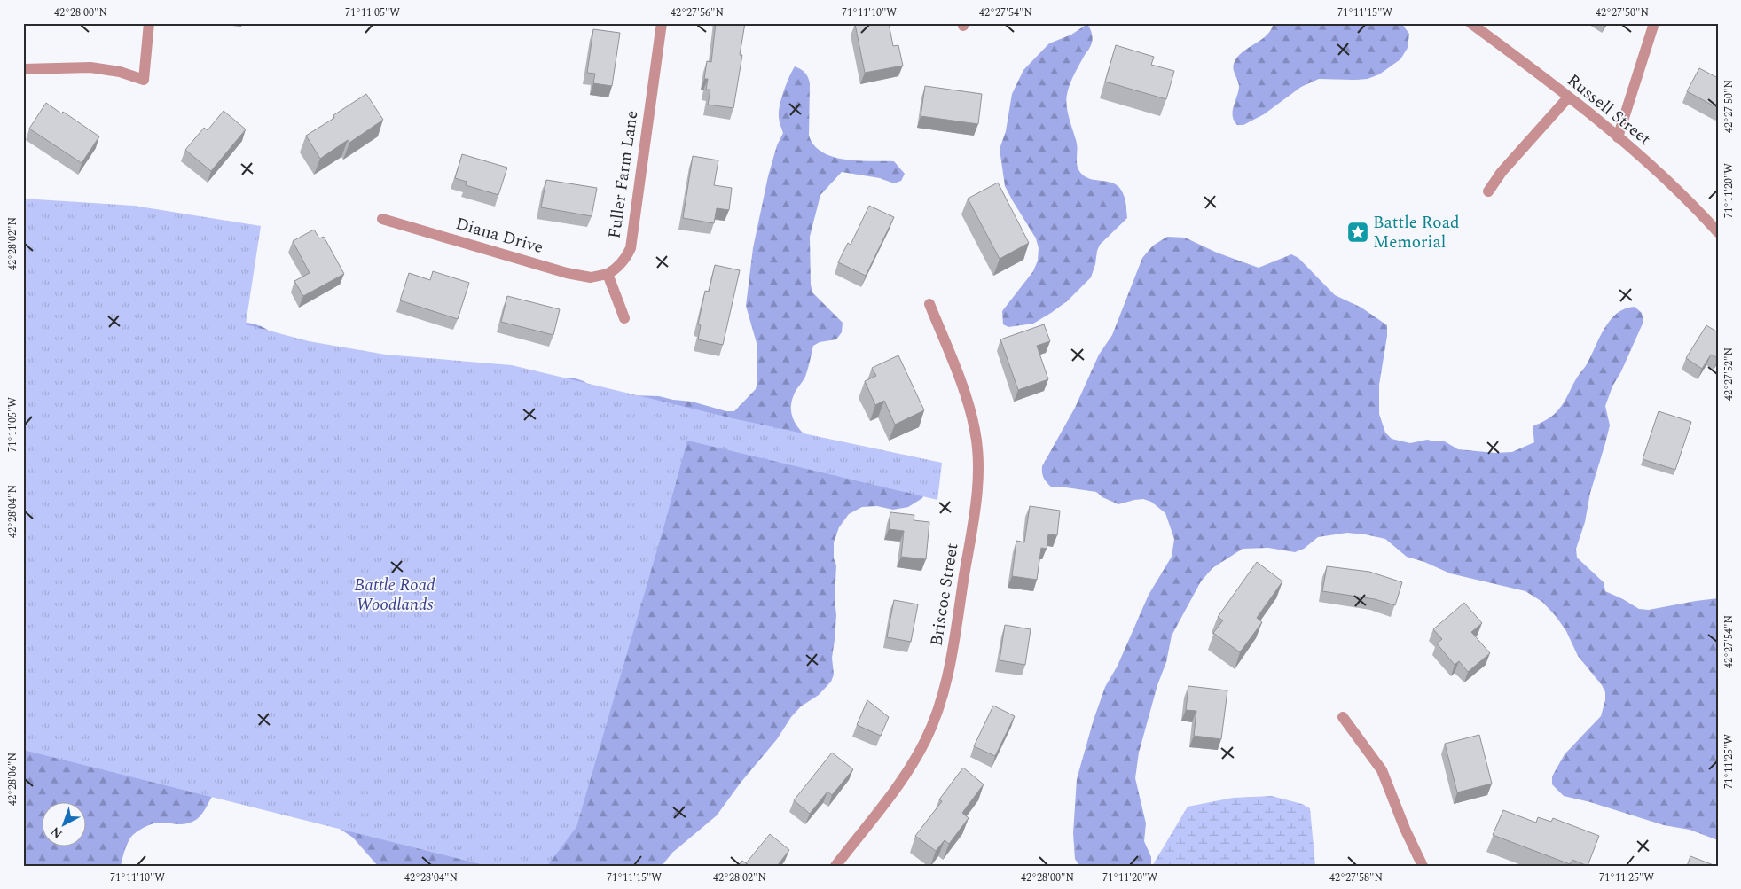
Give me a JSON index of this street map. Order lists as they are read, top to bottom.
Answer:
{
  "streets": {
    "street": [
      "Russell Street",
      "Fuller Farm Lane",
      "Diana Drive",
      "Briscoe Street"
    ]
  },
  "crossings": [
    ["Fuller Farm Lane", "Diana Drive"]
  ],
  "parks": ["Battle Road Woodlands"],
  "places": {
    "place": ["Battle Road Memorial"]
  },
  "north": "bottom left",
  "coordinates": [
    "42°28'00\"N",
    "71°11'05\"W",
    "42°27'56\"N",
    "71°11'10\"W",
    "42°27'54\"N",
    "71°11'15\"W",
    "42°27'50\"N",
    "71°11'20\"W",
    "42°28'02\"N",
    "42°27'52\"N",
    "42°28'04\"N",
    "71°11'25\"W",
    "42°28'06\"N",
    "42°27'58\"N"
  ]
}
